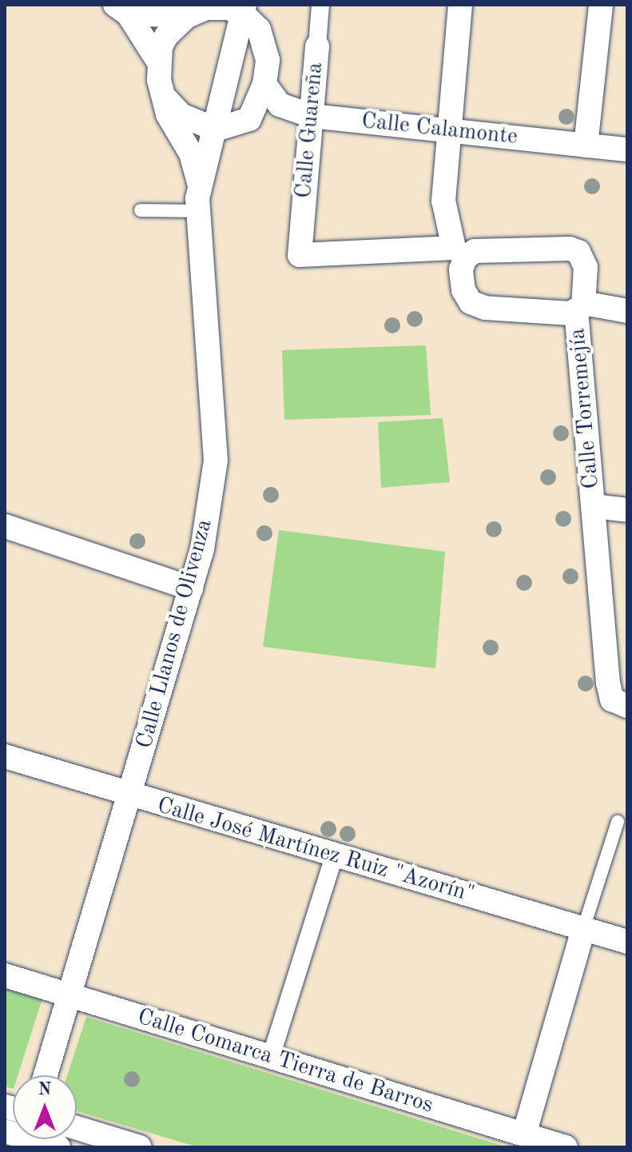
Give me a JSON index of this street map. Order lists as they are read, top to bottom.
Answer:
{
  "streets": {
    "street": [
      "Calle Calamonte",
      "Calle Guareña",
      "Calle Torremejía",
      "Calle Llanos de Olivenza",
      "Calle José Martínez Ruiz \"Azorín\"",
      "Calle Comarca Tierra de Barros"
    ]
  },
  "crossings": [
    ["Calle Calamonte", "Calle Guareña"],
    ["Calle Llanos de Olivenza", "Calle José Martínez Ruiz \"Azorín\""],
    ["Calle Llanos de Olivenza", "Calle Comarca Tierra de Barros"]
  ],
  "north": "top"
}
